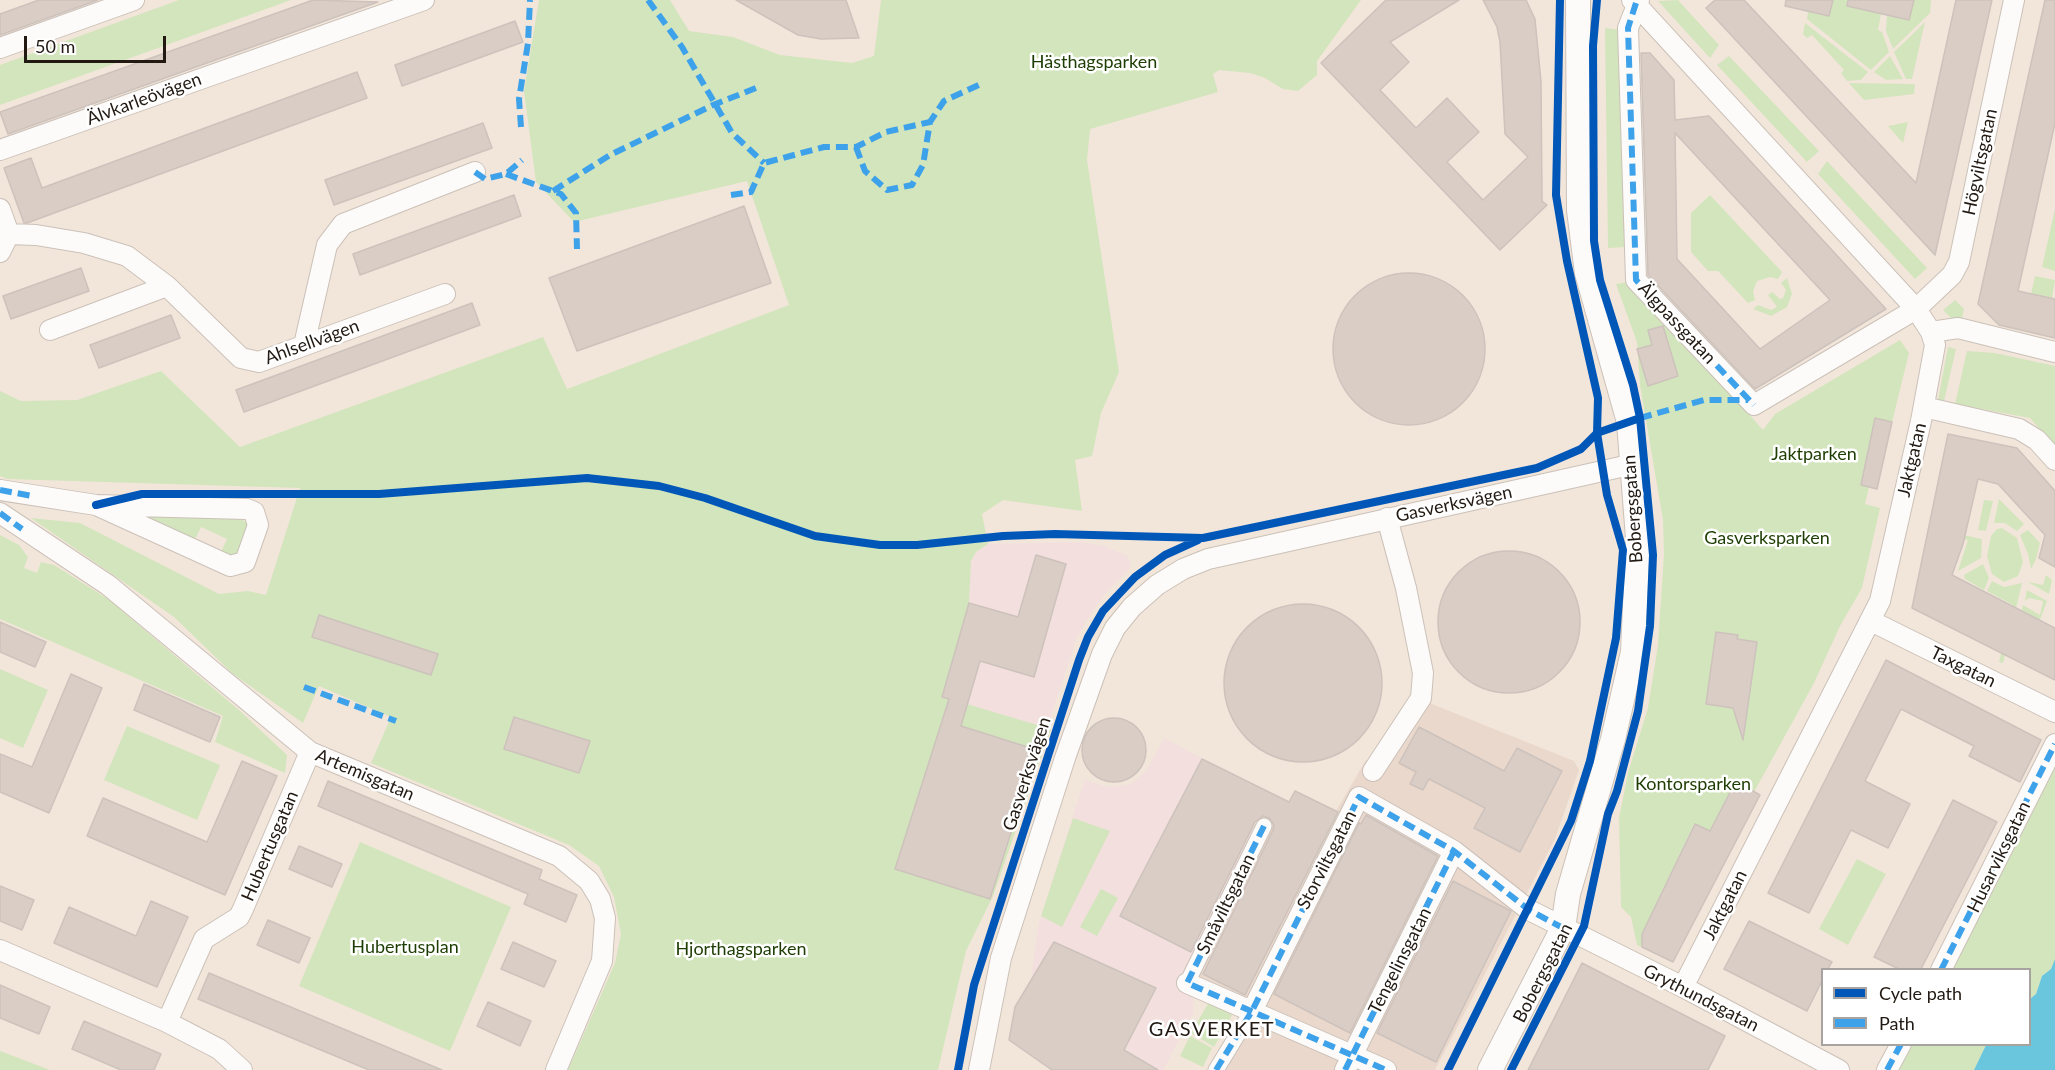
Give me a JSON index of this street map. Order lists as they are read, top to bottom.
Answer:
{
  "streets": {
    "street": [
      "Älvkarleövägen",
      "Högviltsgatan",
      "Älgpassgatan",
      "Ahlsellvägen",
      "Jaktgatan",
      "Gasverksvägen",
      "Bobergsgatan",
      "Taxgatan",
      "Artemisgatan",
      "Hubertusgatan",
      "Husarviksgatan",
      "Storviltsgatan",
      "Småviltsgatan",
      "Tengelinsgatan",
      "Grythundsgatan"
    ]
  },
  "crossings": [
    ["Högviltsgatan", "Älgpassgatan"],
    ["Högviltsgatan", "Jaktgatan"],
    ["Älgpassgatan", "Jaktgatan"],
    ["Jaktgatan", "Taxgatan"],
    ["Jaktgatan", "Grythundsgatan"],
    ["Gasverksvägen", "Bobergsgatan"],
    ["Bobergsgatan", "Storviltsgatan"],
    ["Bobergsgatan", "Grythundsgatan"],
    ["Artemisgatan", "Hubertusgatan"],
    ["Storviltsgatan", "Tengelinsgatan"],
    ["Storviltsgatan", "Grythundsgatan"]
  ],
  "districts": ["GASVERKET"],
  "parks": [
    "Hästhagsparken",
    "Jaktparken",
    "Gasverksparken",
    "Kontorsparken",
    "Hubertusplan",
    "Hjorthagsparken"
  ],
  "legend": ["Cycle path", "Path"],
  "scale_bar": "50 m"
}
